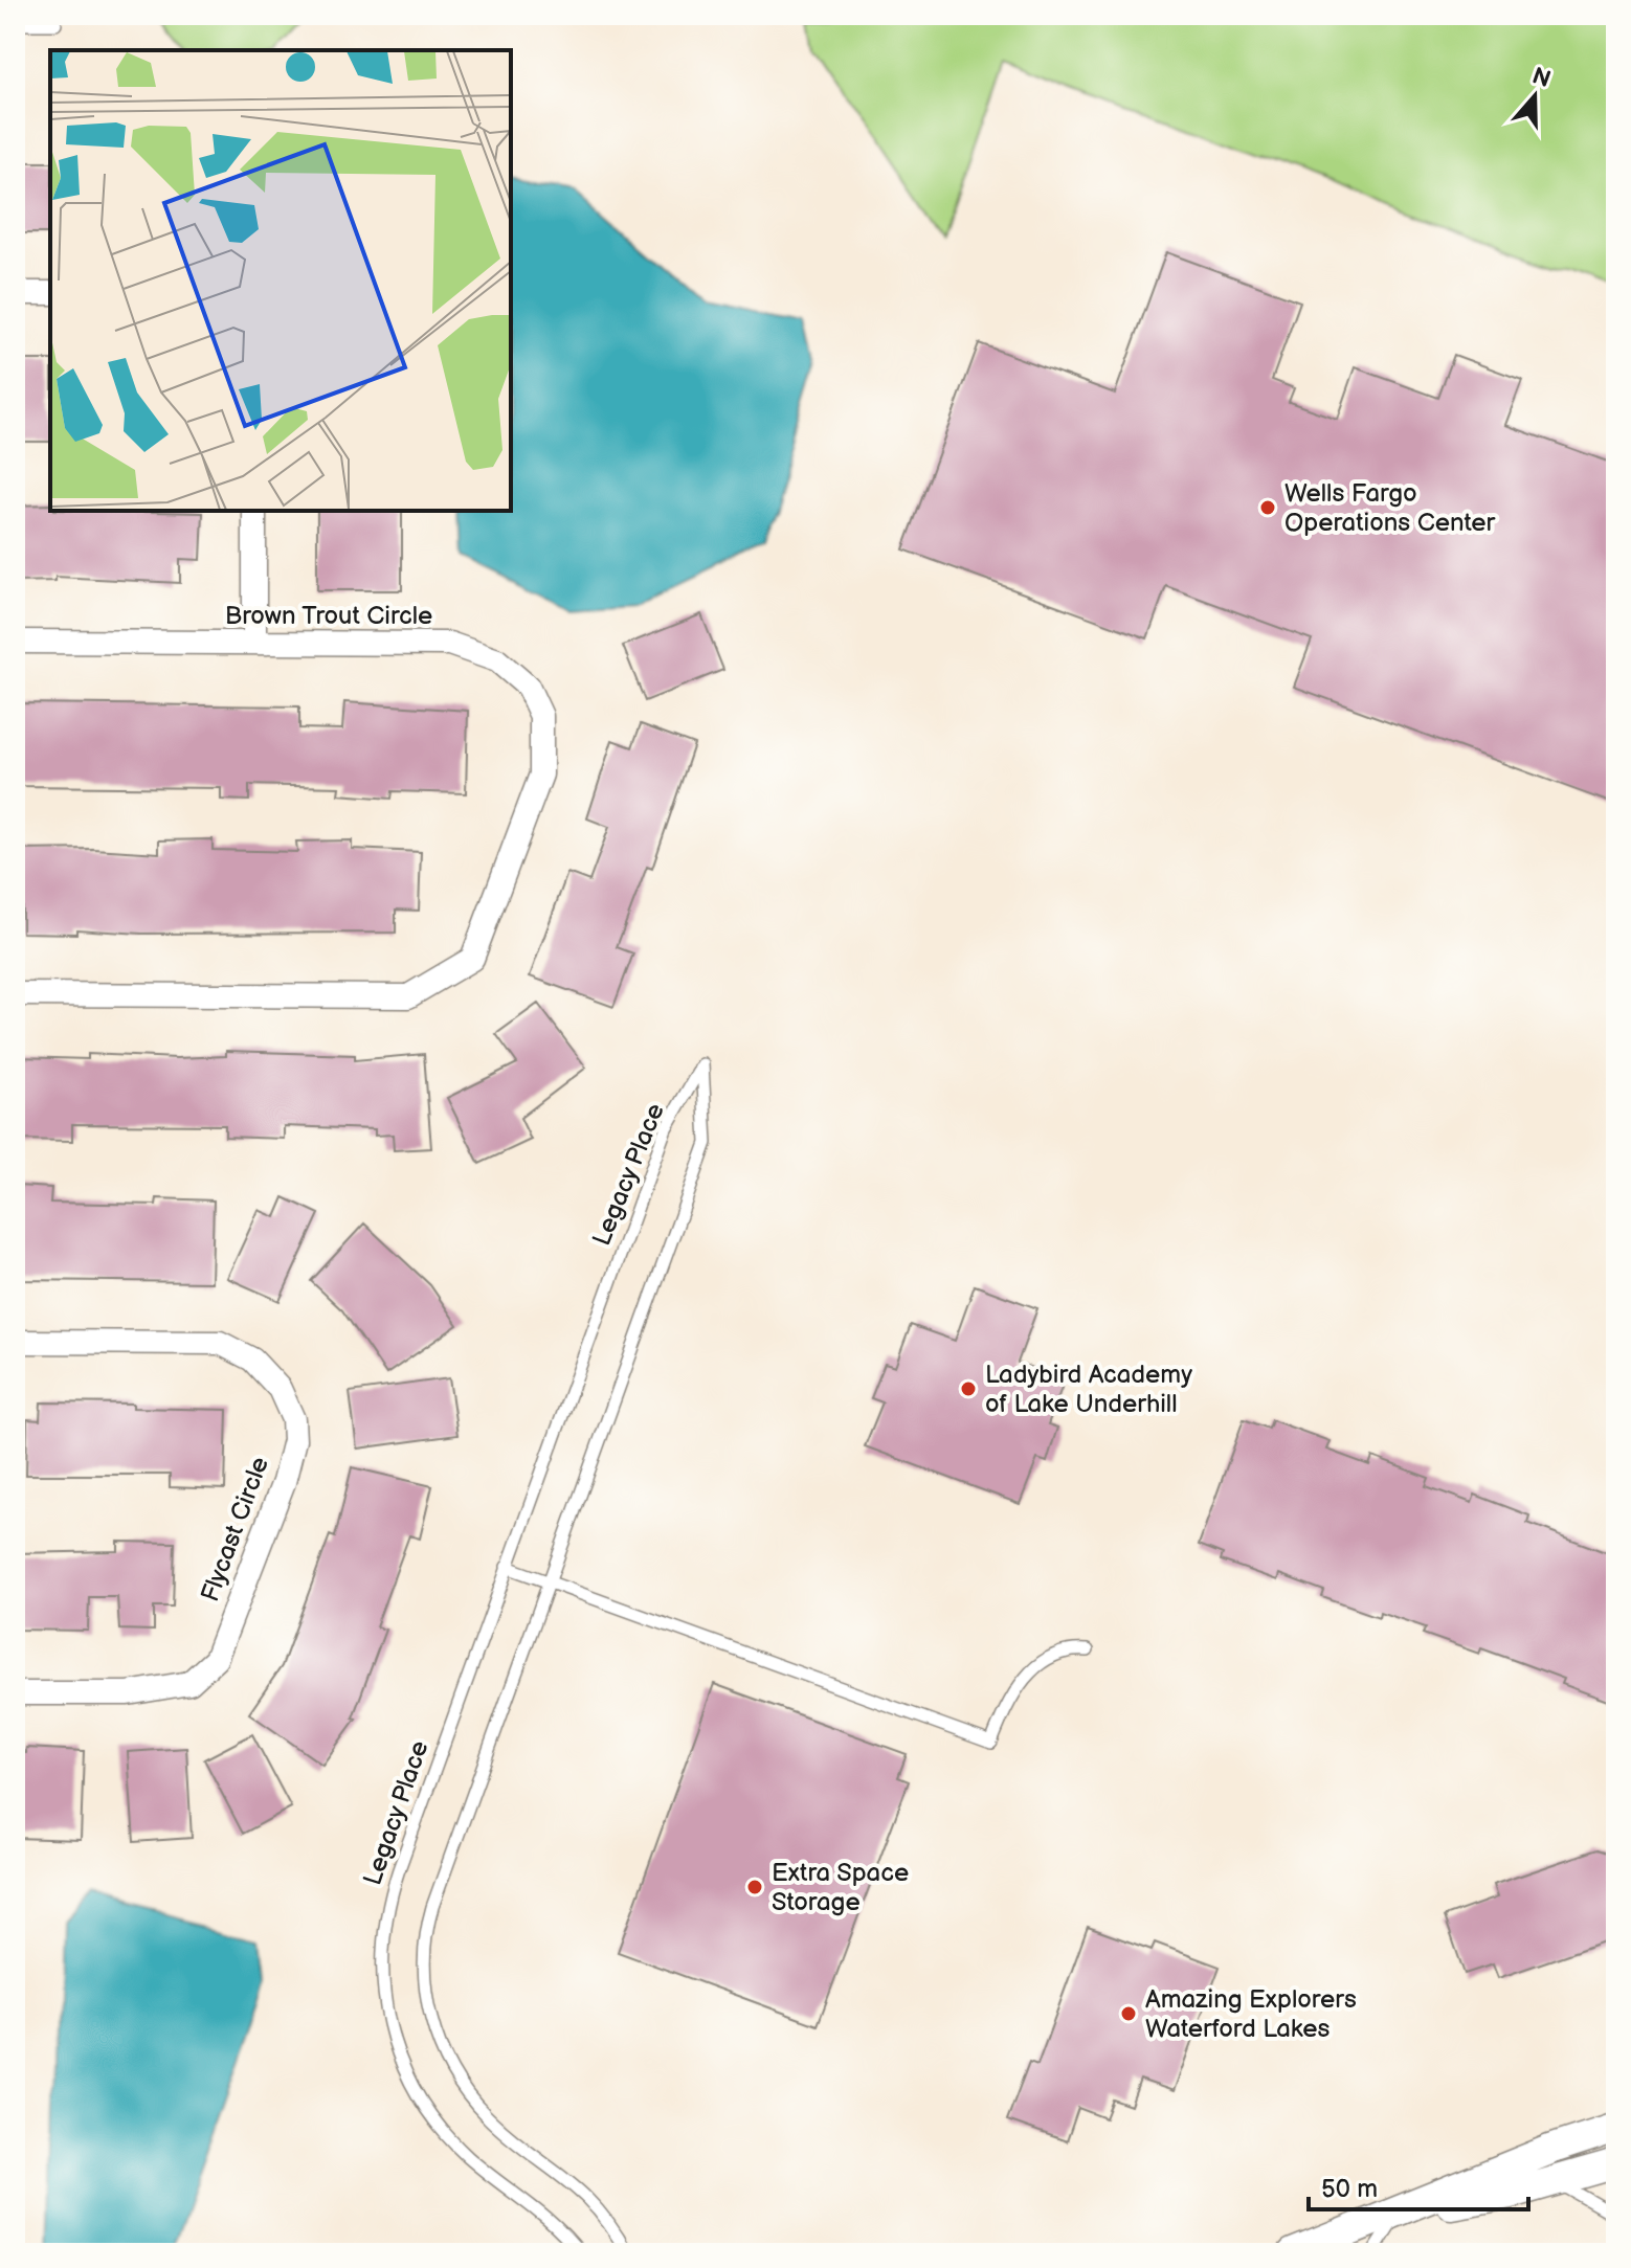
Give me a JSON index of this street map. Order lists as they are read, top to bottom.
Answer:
{
  "streets": {
    "street": ["Brown Trout Circle", "Flycast Circle"],
    "lane": ["Legacy Place"]
  },
  "places": [
    "Wells Fargo Operations Center",
    "Ladybird Academy of Lake Underhill",
    "Extra Space Storage",
    "Amazing Explorers Waterford Lakes"
  ],
  "scale_bar": "50 m",
  "north": "top"
}
